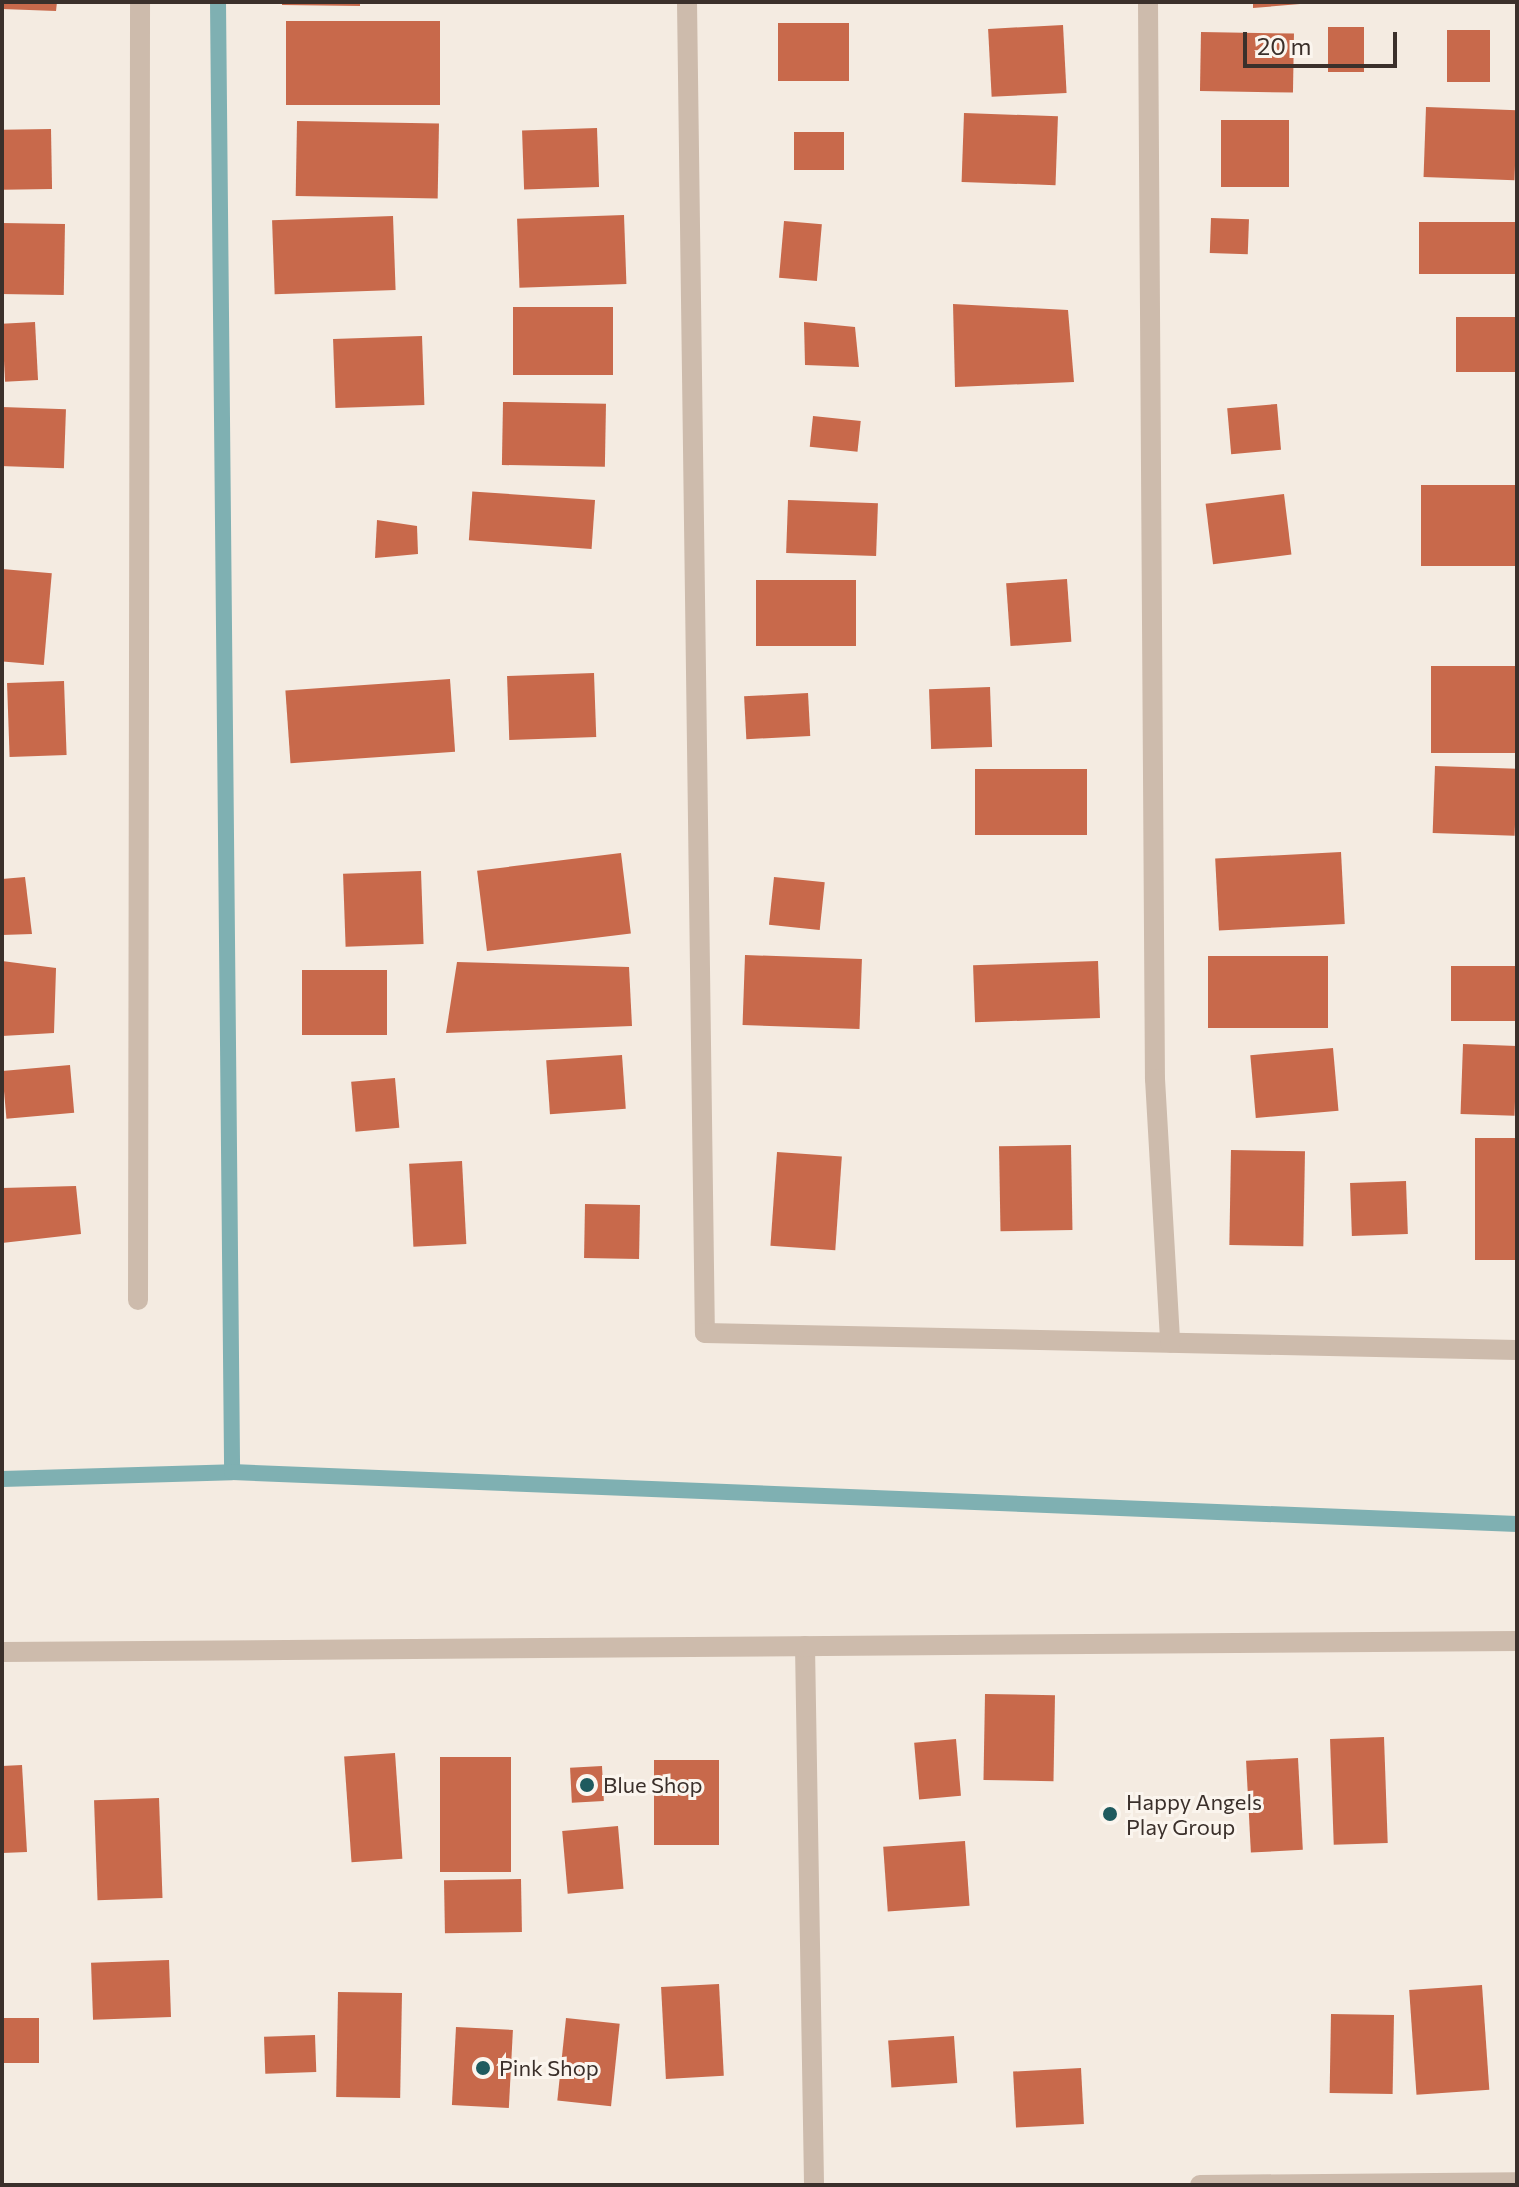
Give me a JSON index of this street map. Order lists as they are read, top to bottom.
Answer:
{
  "places": ["Blue Shop", "Happy Angels Play Group", "Pink Shop"],
  "scale_bar": "20 m"
}
